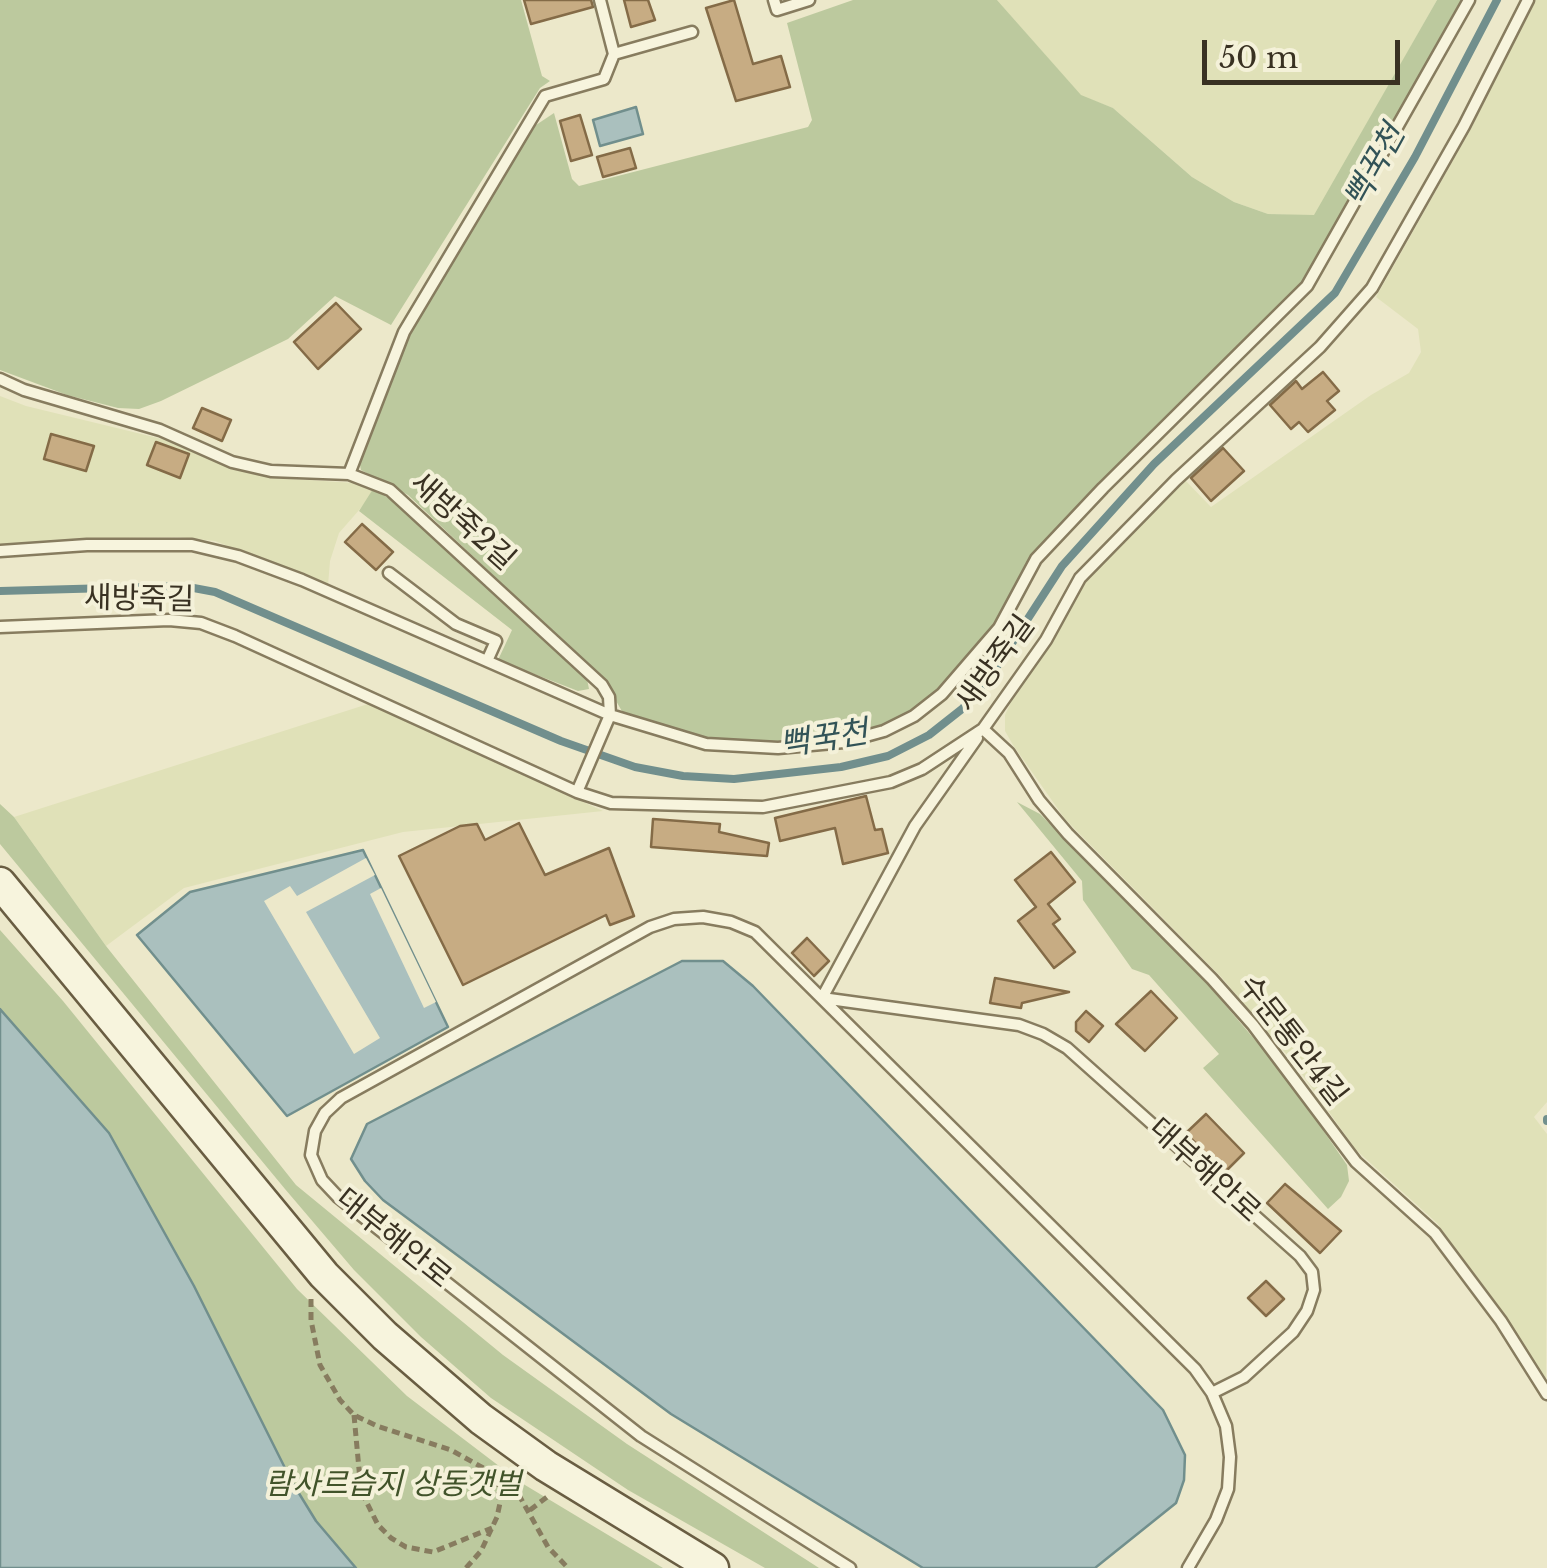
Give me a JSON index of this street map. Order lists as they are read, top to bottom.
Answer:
{
  "streets": {
    "street": ["대부해안로"],
    "lane": ["새방죽2길", "새방죽길", "수문통안4길"]
  },
  "crossings": [
    ["새방죽2길", "새방죽길"],
    ["새방죽길", "수문통안4길"]
  ],
  "water": ["뻑꾹천"],
  "parks": ["람사르습지 상동갯벌"],
  "scale_bar": "50 m"
}
